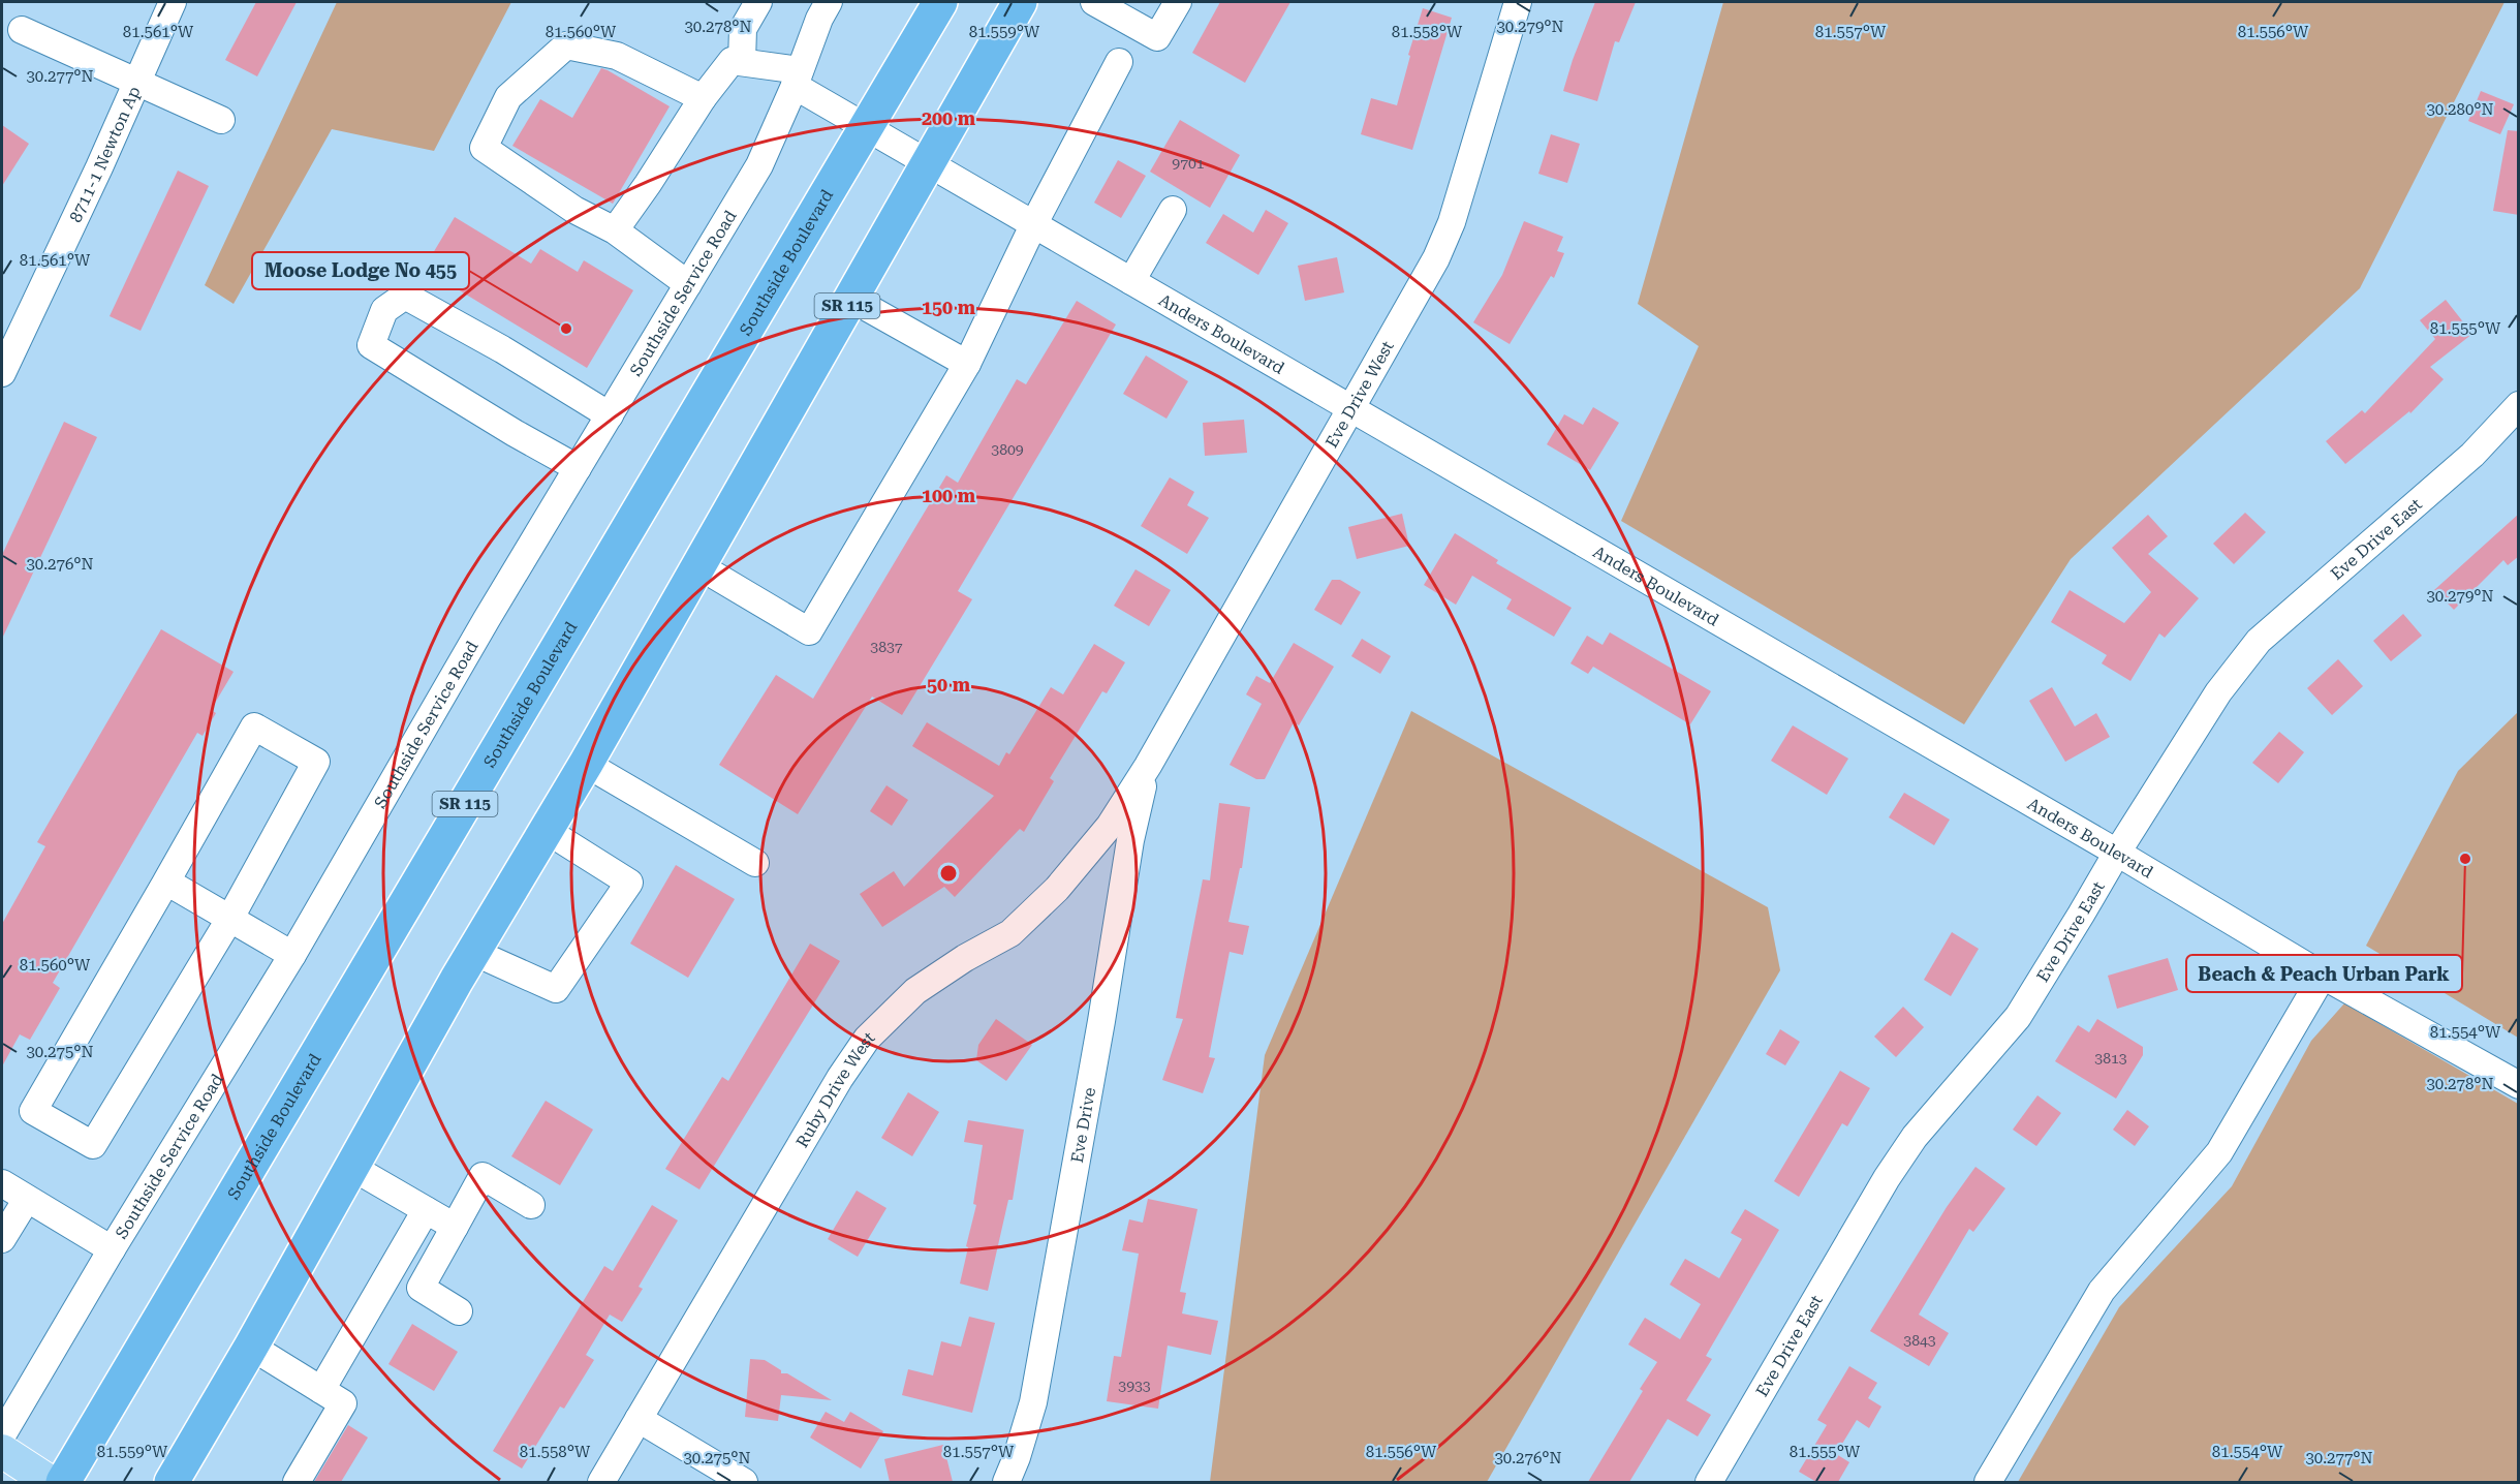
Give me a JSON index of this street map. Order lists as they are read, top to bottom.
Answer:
{
  "streets": {
    "highway": ["Southside Boulevard", "SR 115"],
    "street": [
      "8711-1 Newton Ap",
      "Southside Service Road",
      "Anders Boulevard",
      "Eve Drive West",
      "Eve Drive East",
      "Ruby Drive West",
      "Eve Drive"
    ]
  },
  "crossings": [
    ["Southside Boulevard", "Anders Boulevard"],
    ["Southside Service Road", "Anders Boulevard"],
    ["SR 115", "Anders Boulevard"],
    ["Anders Boulevard", "Eve Drive West"],
    ["Anders Boulevard", "Eve Drive East"],
    ["Eve Drive West", "Ruby Drive West"],
    ["Eve Drive West", "Eve Drive"],
    ["Ruby Drive West", "Eve Drive"]
  ],
  "places": ["Moose Lodge No 455", "Beach & Peach Urban Park"],
  "house_numbers": [
    "9701",
    "3809",
    "3837",
    "3813",
    "3843",
    "3933"
  ],
  "coordinates": [
    "30.278°N",
    "30.279°N",
    "81.561°W",
    "81.560°W",
    "81.559°W",
    "81.558°W",
    "81.557°W",
    "81.556°W",
    "30.277°N",
    "30.280°N",
    "81.555°W",
    "30.276°N",
    "81.554°W",
    "30.275°N"
  ],
  "rings": [
    "200 m",
    "150 m",
    "100 m",
    "50 m"
  ]
}
